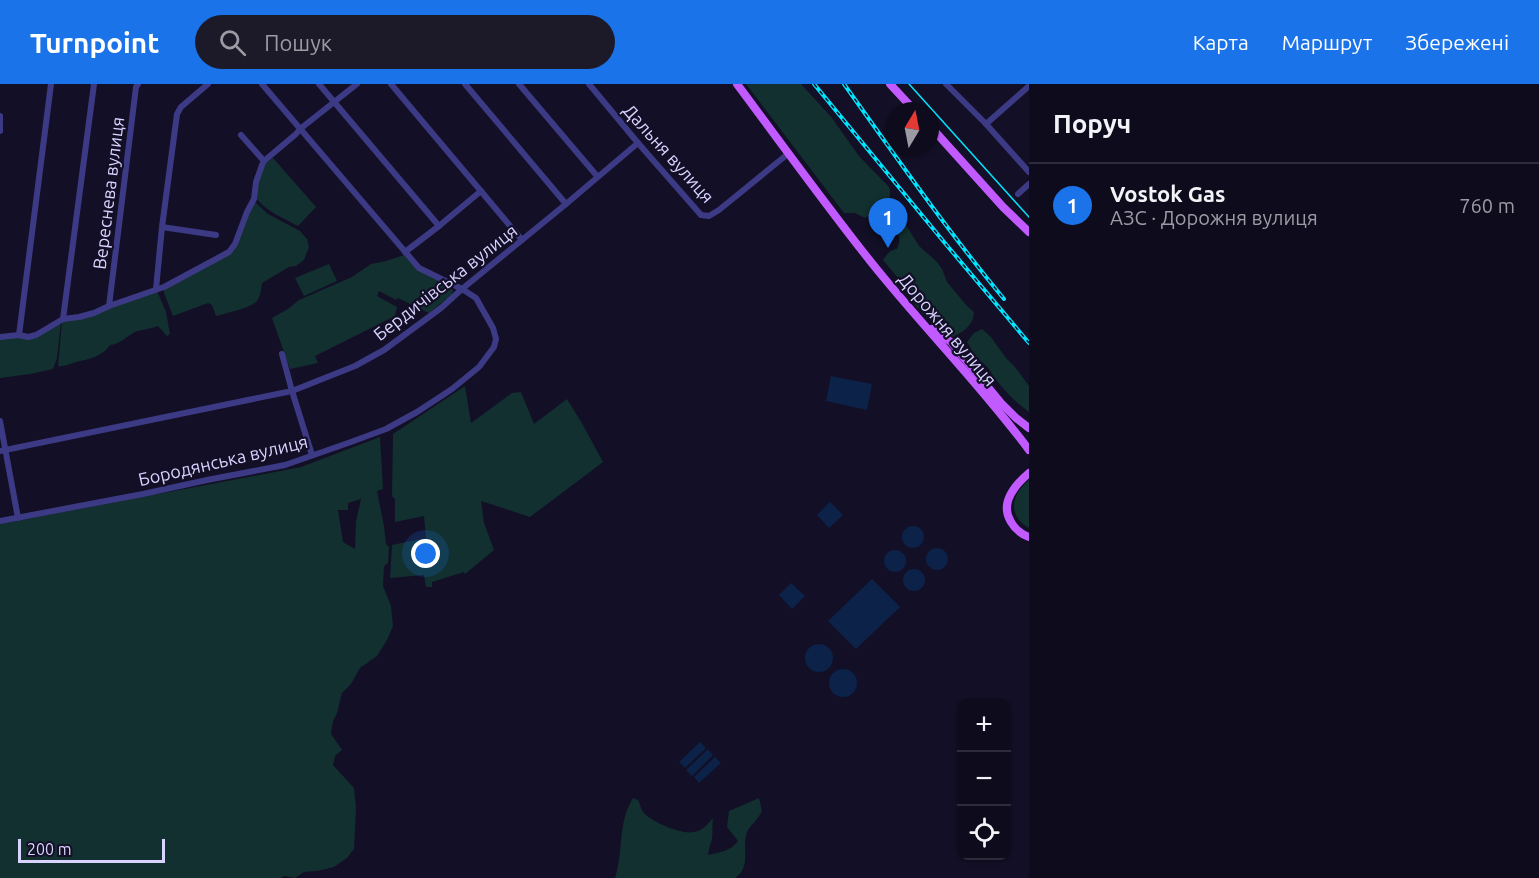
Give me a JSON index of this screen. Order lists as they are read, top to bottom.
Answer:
{
  "streets": {
    "main road": ["Дорожня вулиця"],
    "street": [
      "Дальня вулиця",
      "Вереснева вулиця",
      "Бердичівська вулиця",
      "Бородянська вулиця"
    ]
  },
  "crossings": [
    ["Дальня вулиця", "Бердичівська вулиця"],
    ["Дальня вулиця", "Дорожня вулиця"],
    ["Бердичівська вулиця", "Бородянська вулиця"]
  ],
  "scale_bar": "200 m",
  "north": "top",
  "page": {
    "header": "Turnpoint",
    "search": "Пошук",
    "nav": ["Карта", "Маршрут", "Збережені"],
    "heading": "Поруч",
    "list": [
      {
        "mark": "1",
        "name": "Vostok Gas",
        "note": "АЗС · Дорожня вулиця",
        "value": "760 m"
      }
    ],
    "pins": "1",
    "map_buttons": ["+", "−"],
    "scale": "200 m"
  }
}
